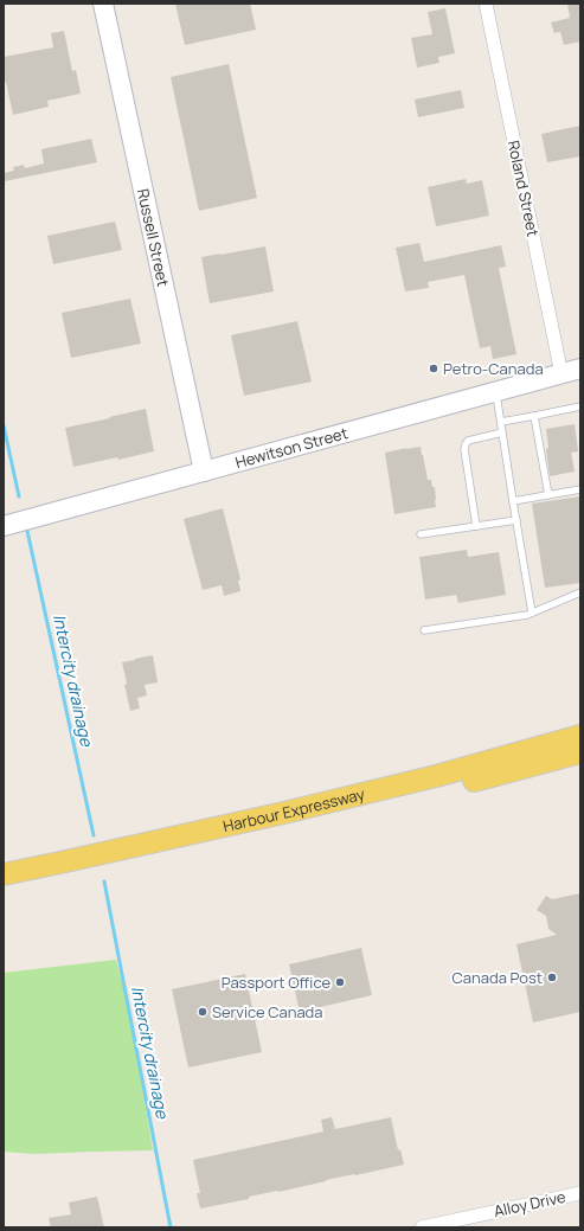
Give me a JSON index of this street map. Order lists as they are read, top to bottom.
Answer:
{
  "streets": {
    "main road": ["Harbour Expressway"],
    "street": [
      "Roland Street",
      "Russell Street",
      "Hewitson Street",
      "Alloy Drive"
    ]
  },
  "crossings": [
    ["Roland Street", "Hewitson Street"],
    ["Russell Street", "Hewitson Street"]
  ],
  "water": ["Intercity drainage"],
  "places": [
    "Petro-Canada",
    "Canada Post",
    "Passport Office",
    "Service Canada"
  ]
}
